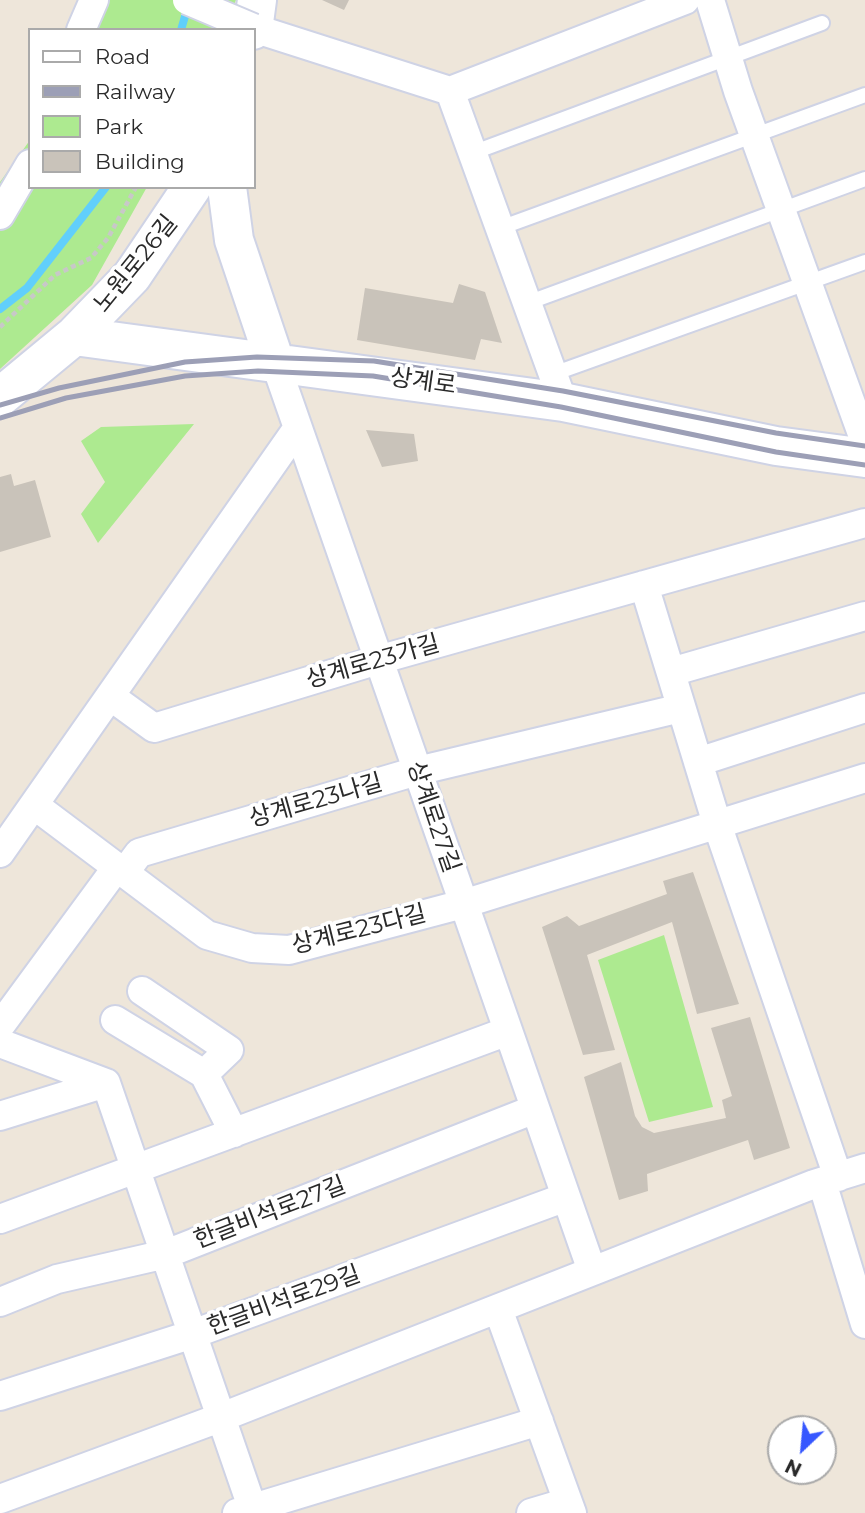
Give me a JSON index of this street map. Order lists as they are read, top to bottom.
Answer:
{
  "streets": {
    "main road": ["노원로26길", "상계로"],
    "street": [
      "상계로23가길",
      "상계로23나길",
      "상계로27길",
      "상계로23다길",
      "한글비석로27길",
      "한글비석로29길"
    ]
  },
  "crossings": [
    ["노원로26길", "상계로"],
    ["상계로", "상계로27길"],
    ["상계로23가길", "상계로27길"],
    ["상계로23나길", "상계로27길"],
    ["상계로23나길", "상계로23다길"],
    ["상계로27길", "상계로23다길"],
    ["상계로27길", "한글비석로27길"],
    ["상계로27길", "한글비석로29길"]
  ],
  "legend": [
    "Road",
    "Railway",
    "Park",
    "Building"
  ],
  "north": "bottom left"
}
